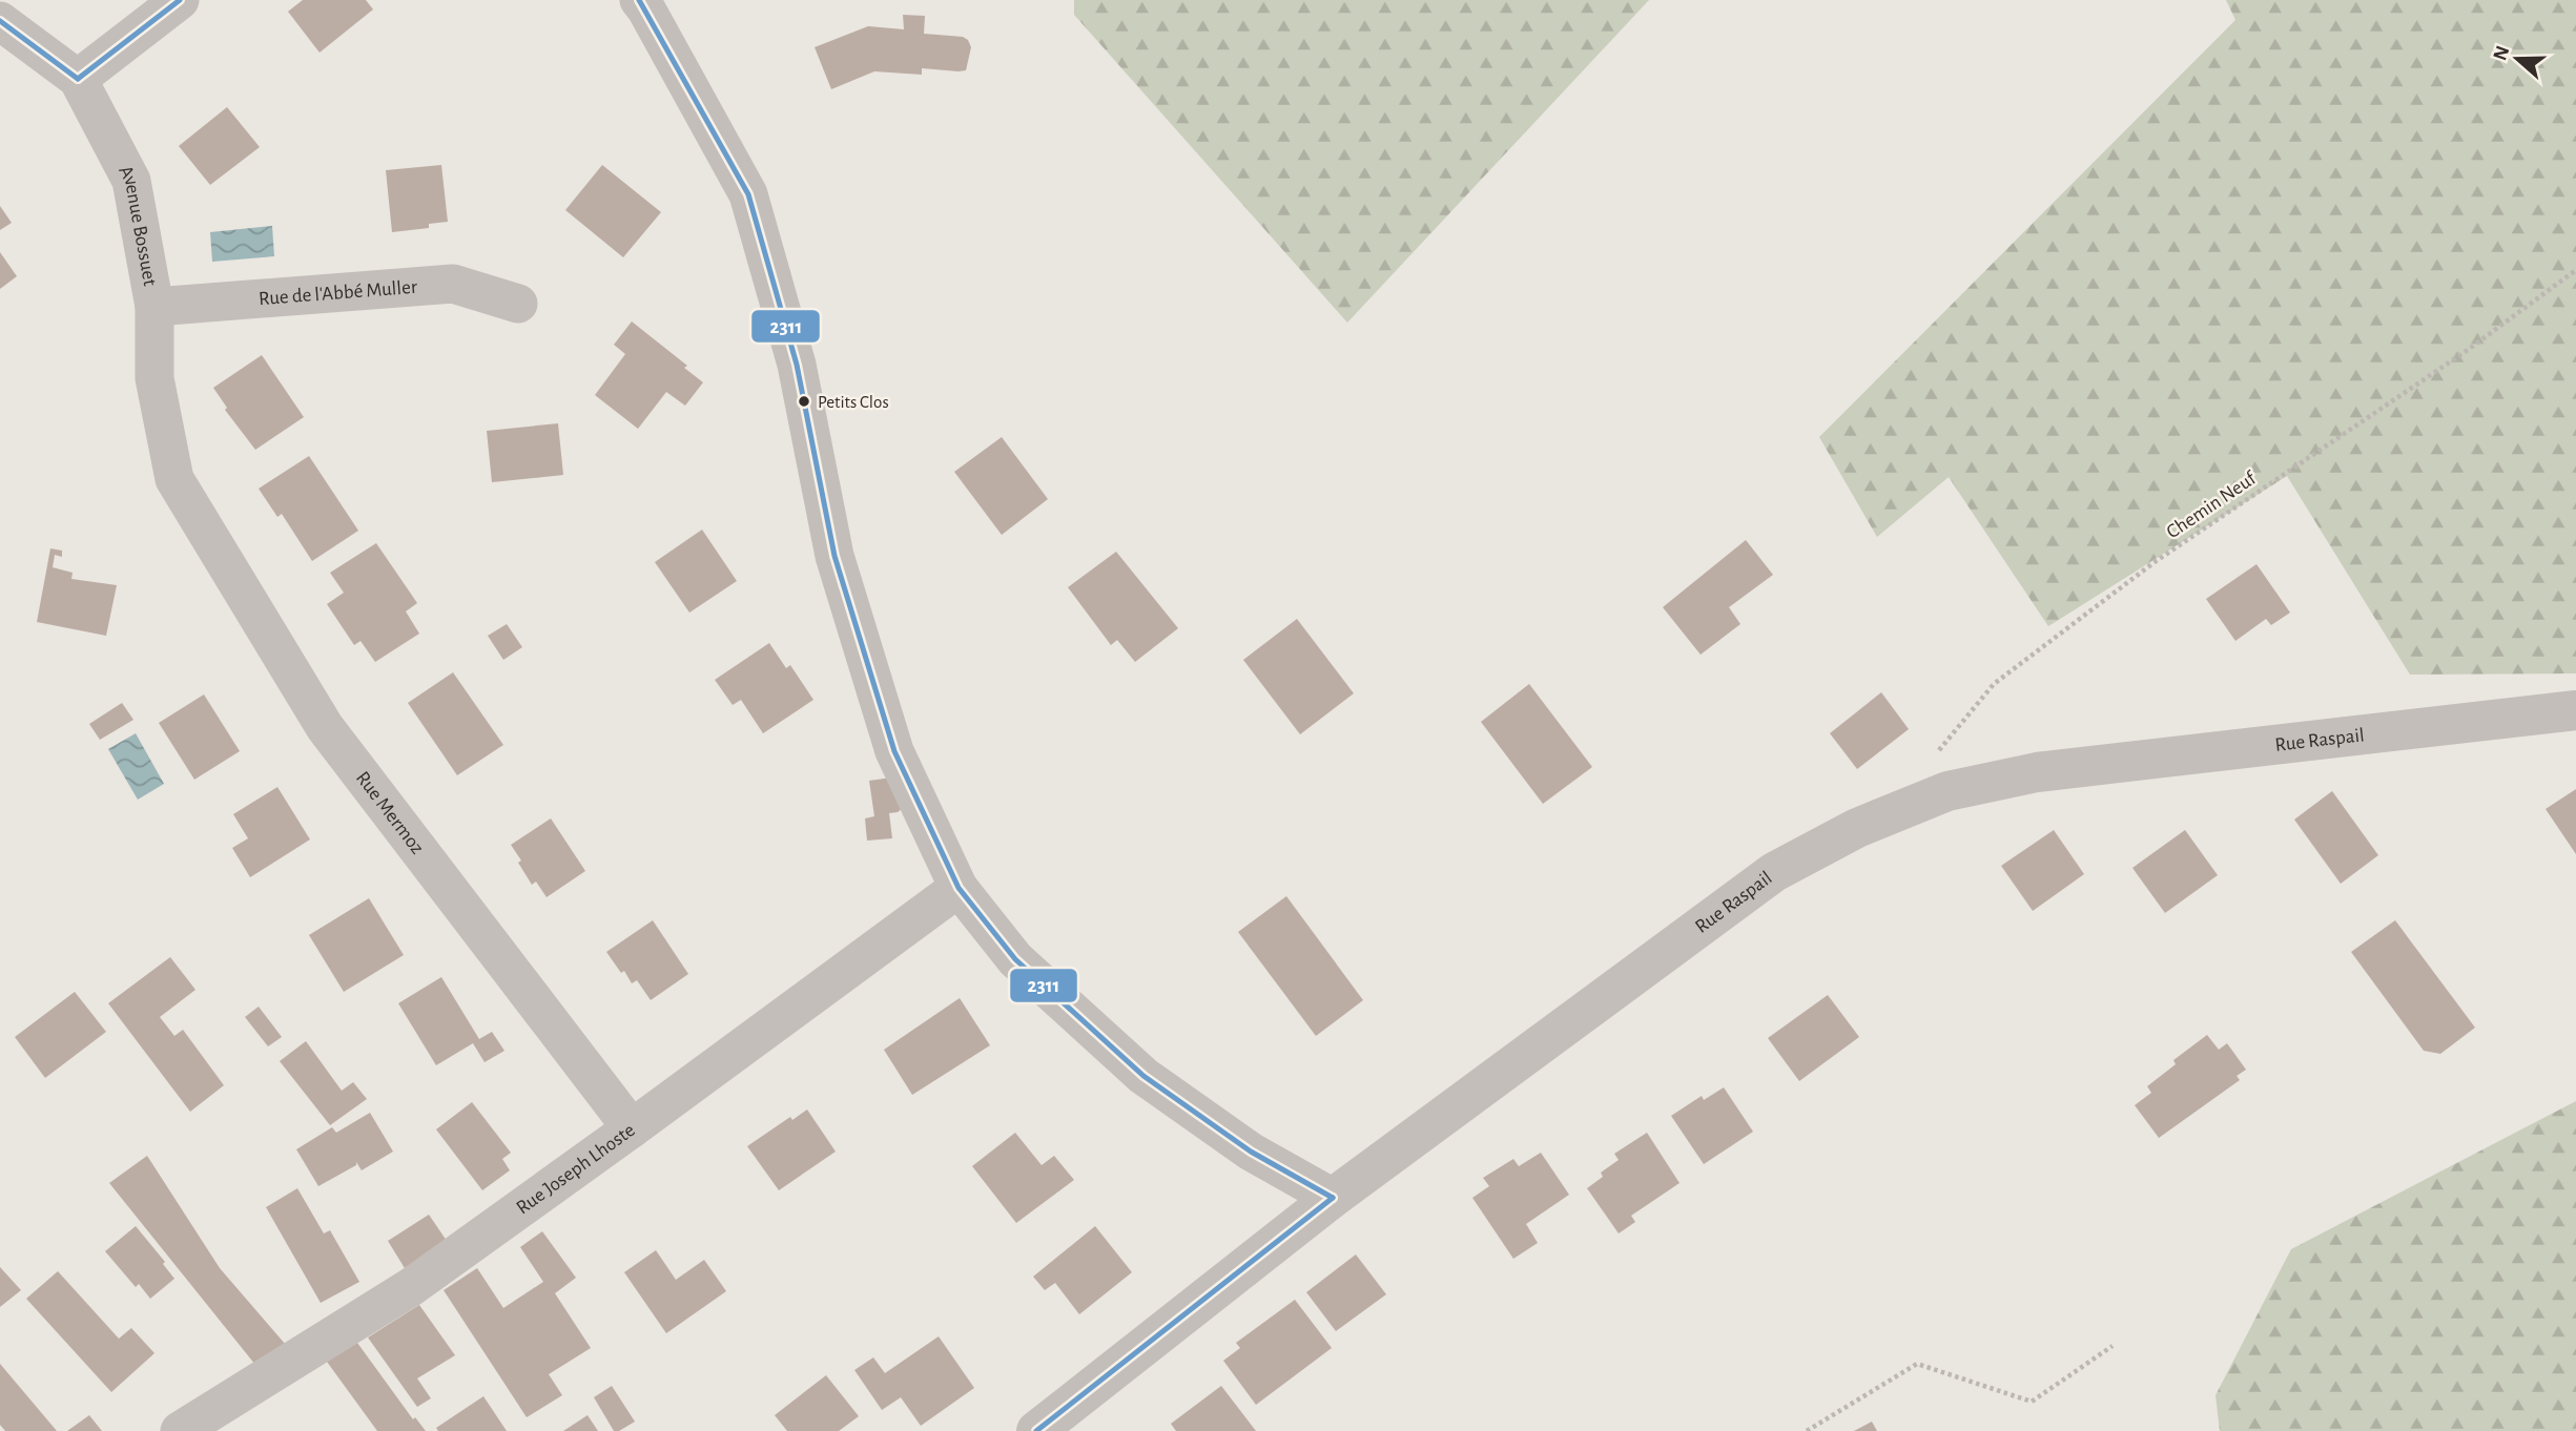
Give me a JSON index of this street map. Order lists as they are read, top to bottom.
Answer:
{
  "streets": {
    "street": [
      "Avenue Bossuet",
      "Rue de l'Abbé Muller",
      "Rue Raspail",
      "Rue Mermoz",
      "Rue Joseph Lhoste"
    ],
    "path": ["Chemin Neuf"]
  },
  "crossings": [
    ["Avenue Bossuet", "Rue de l'Abbé Muller"],
    ["Avenue Bossuet", "Rue Mermoz"],
    ["Rue Mermoz", "Rue Joseph Lhoste"]
  ],
  "places": ["Petits Clos"],
  "lines": ["transit line 2311"],
  "north": "left"
}
